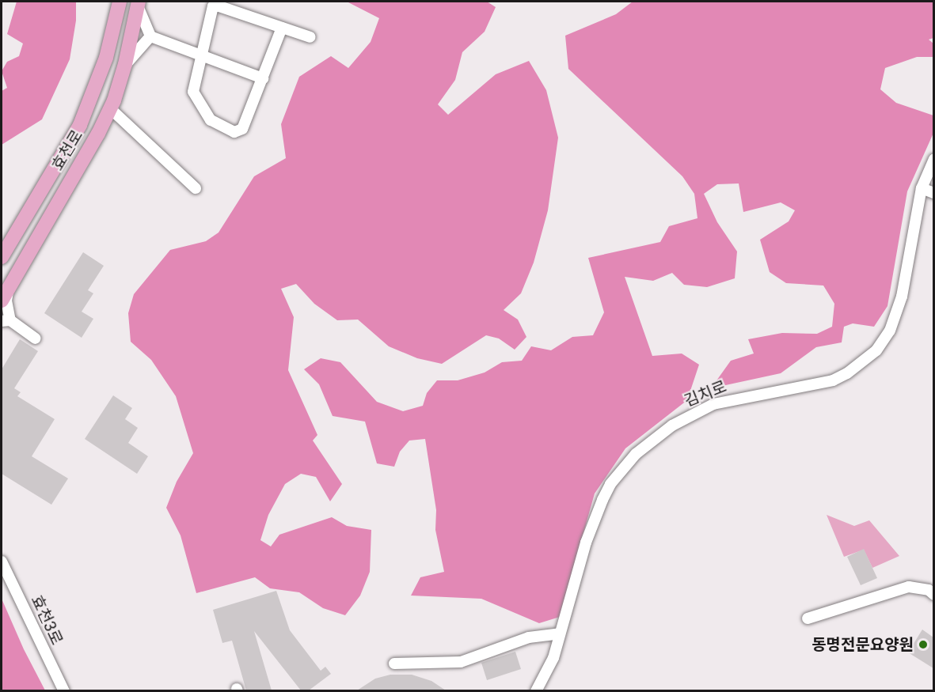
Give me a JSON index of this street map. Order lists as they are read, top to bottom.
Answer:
{
  "streets": {
    "main road": ["효천로"],
    "street": ["김치로", "효천3로"]
  },
  "places": ["동명전문요양원"]
}
